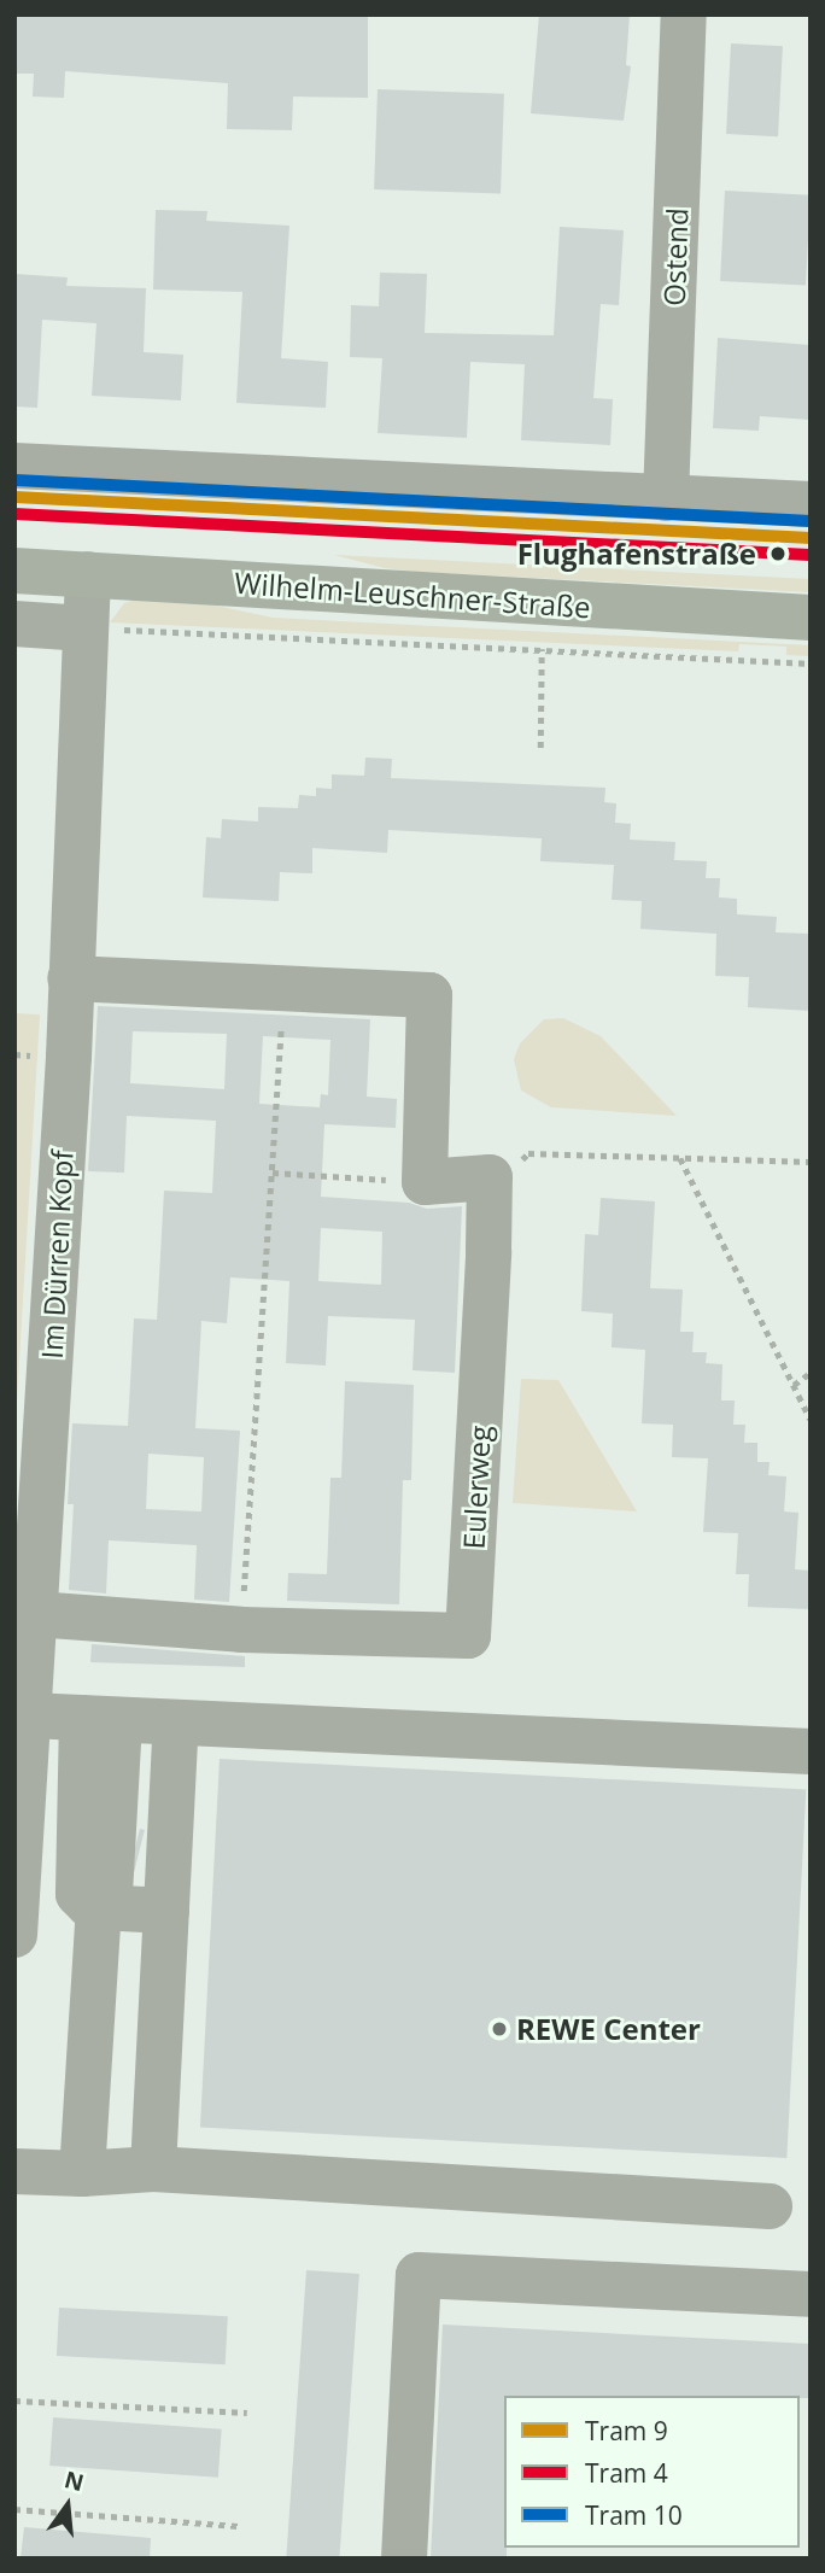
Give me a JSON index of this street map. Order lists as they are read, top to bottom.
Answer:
{
  "streets": {
    "main road": ["Wilhelm-Leuschner-Straße"],
    "street": ["Ostend", "Im Dürren Kopf", "Eulerweg"]
  },
  "crossings": [
    ["Wilhelm-Leuschner-Straße", "Im Dürren Kopf"],
    ["Im Dürren Kopf", "Eulerweg"]
  ],
  "places": ["Flughafenstraße", "REWE Center"],
  "lines": ["tram line 10", "tram line 9", "tram line 4"],
  "legend": ["Tram 9", "Tram 4", "Tram 10"],
  "north": "top"
}
